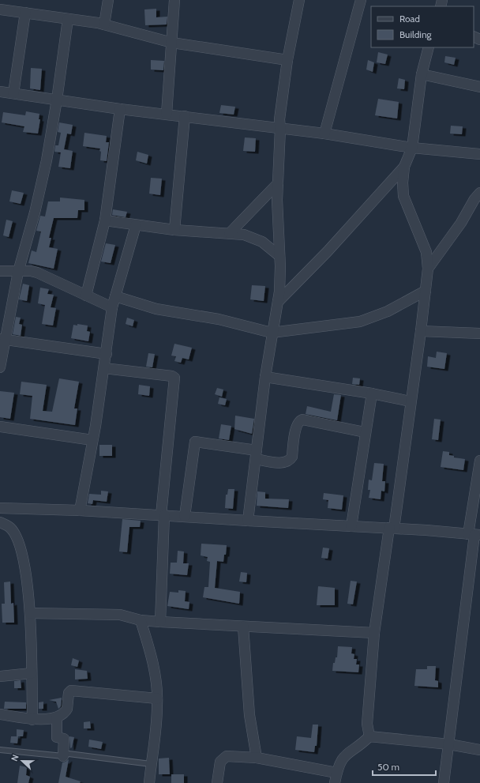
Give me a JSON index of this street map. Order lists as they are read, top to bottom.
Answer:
{
  "legend": ["Road", "Building"],
  "scale_bar": "50 m",
  "north": "left"
}
